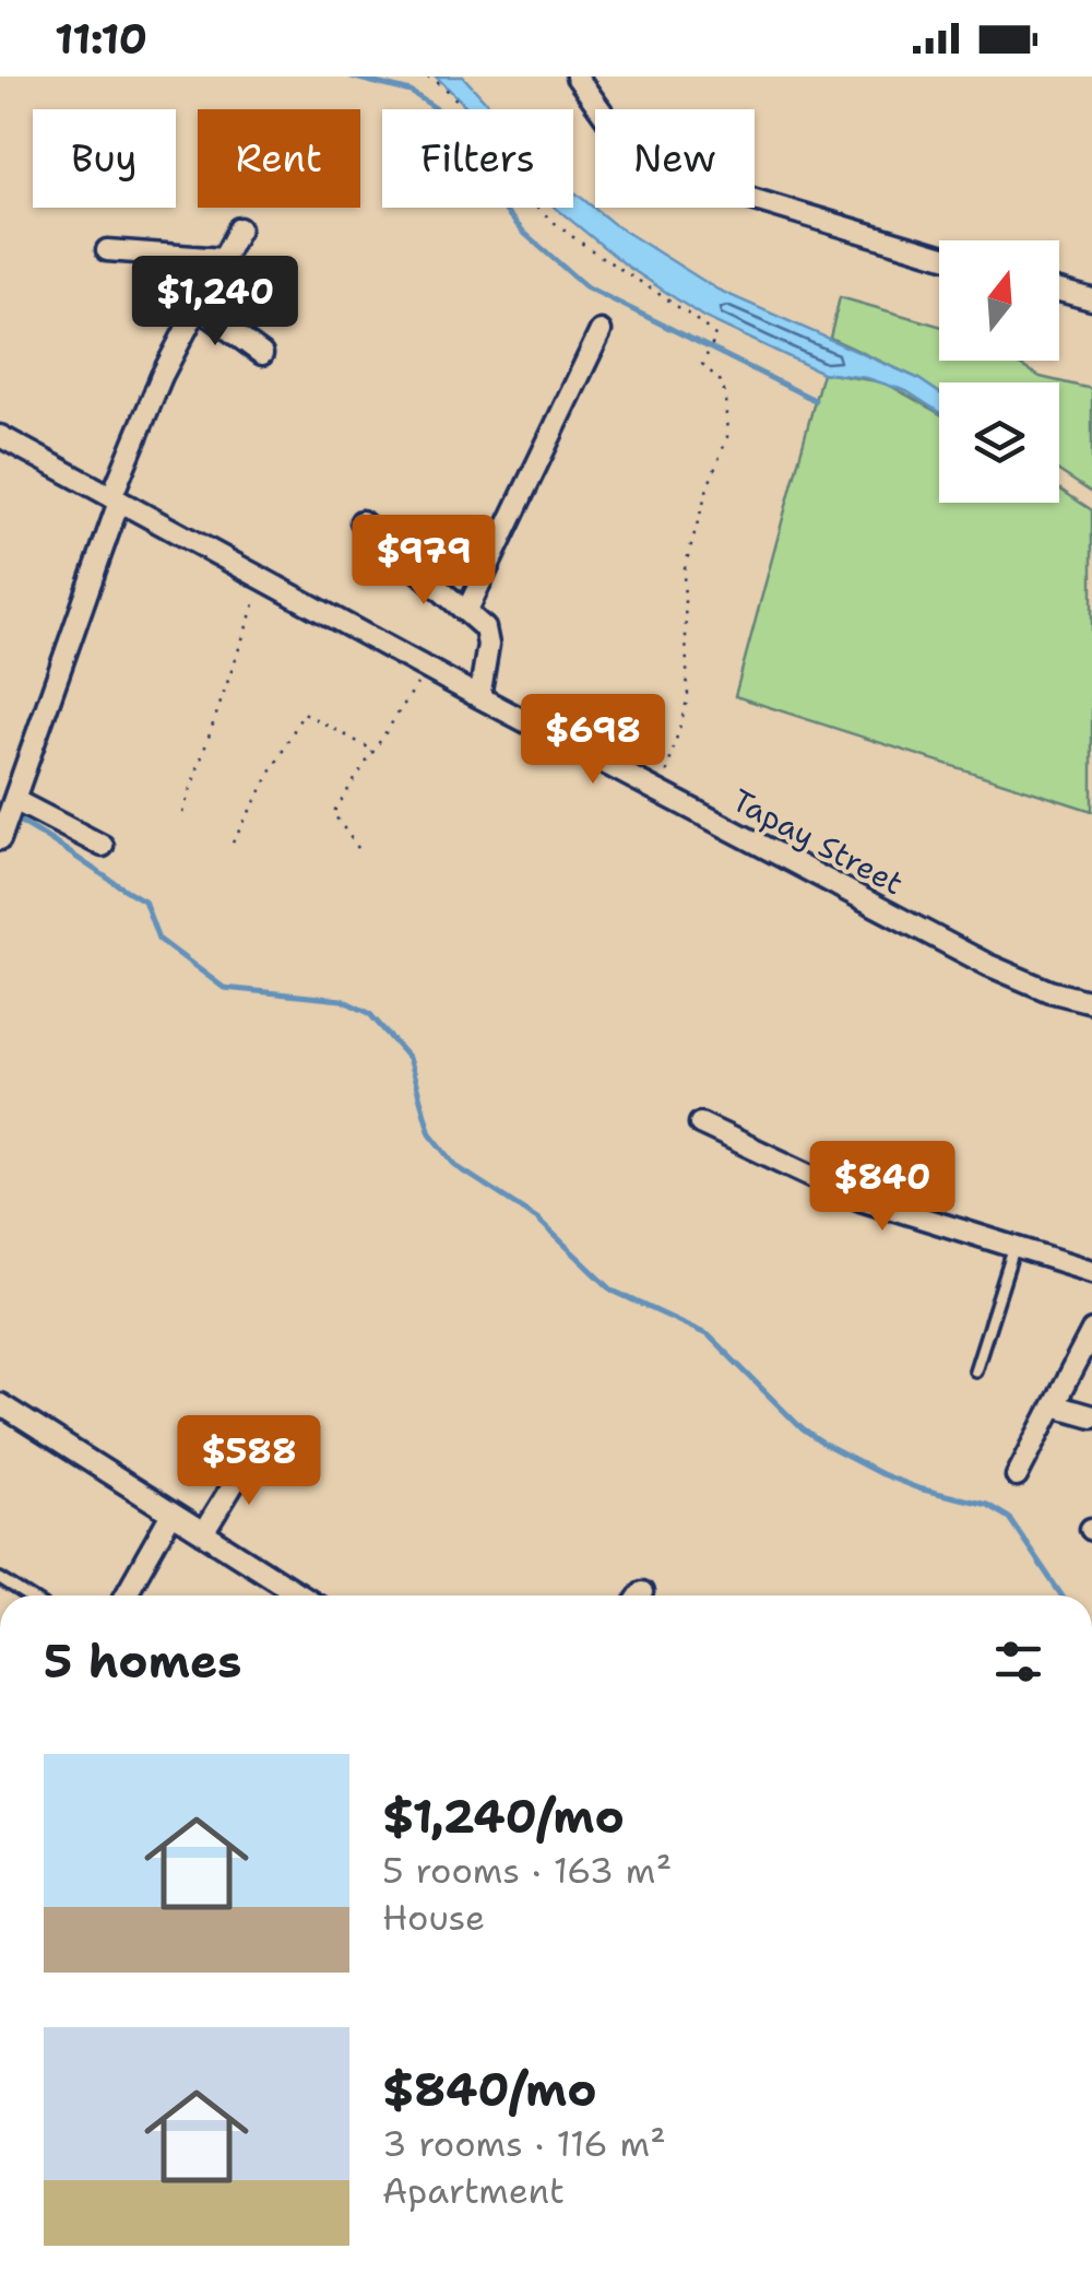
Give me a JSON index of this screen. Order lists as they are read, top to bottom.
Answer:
{
  "streets": {
    "street": ["Tapay Street"]
  },
  "north": "top",
  "page": {
    "status": "11:10",
    "chip": [
      "Buy",
      "Rent",
      "Filters",
      "New"
    ],
    "price": [
      "$1,240",
      "$979",
      "$698",
      "$840",
      "$588"
    ],
    "heading": "5 homes",
    "list": [
      {
        "name": "$1,240/mo",
        "note": "5 rooms · 163 m² · House"
      },
      {
        "name": "$840/mo",
        "note": "3 rooms · 116 m² · Apartment"
      }
    ]
  }
}
